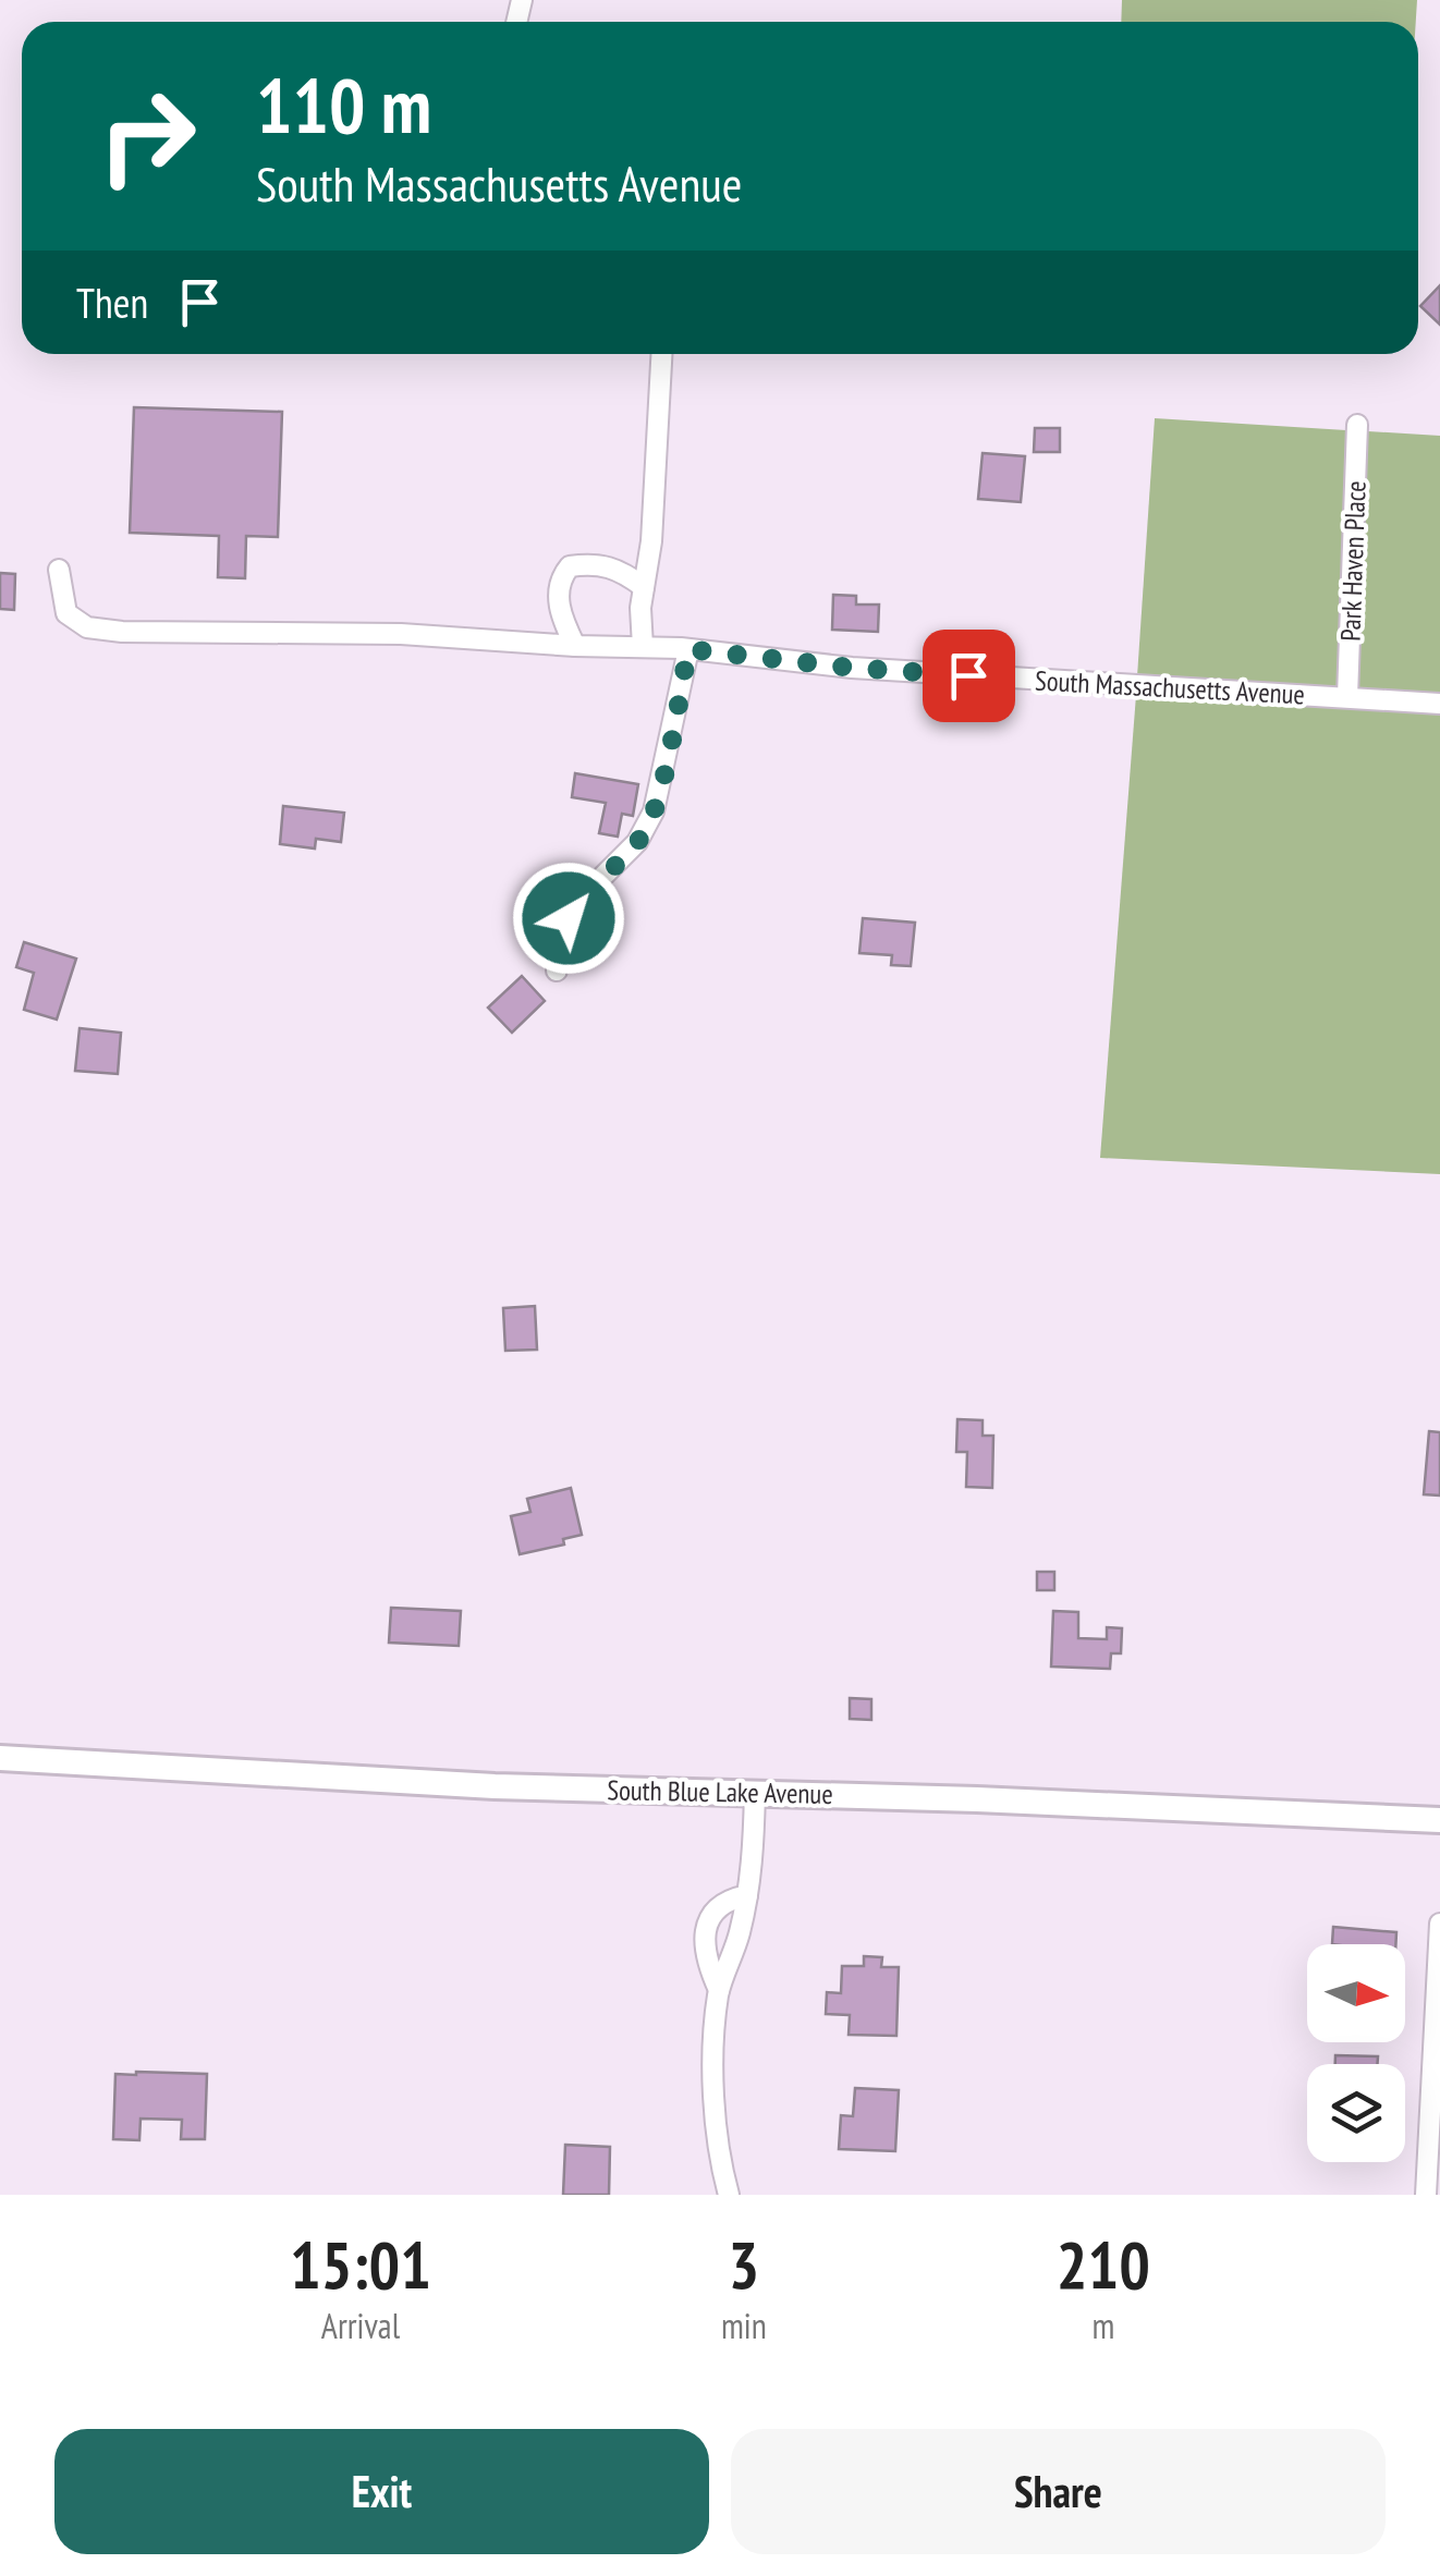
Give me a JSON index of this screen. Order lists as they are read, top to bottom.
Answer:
{
  "streets": {
    "main road": ["South Blue Lake Avenue"],
    "street": ["Park Haven Place", "South Massachusetts Avenue"]
  },
  "crossings": [
    ["Park Haven Place", "South Massachusetts Avenue"]
  ],
  "north": "right",
  "page": {
    "turn": ["110 m", "South Massachusetts Avenue"],
    "then": "Then",
    "eta": [
      "15:01",
      "Arrival",
      "3",
      "min",
      "210",
      "m"
    ],
    "buttons": ["Exit", "Share"]
  }
}
